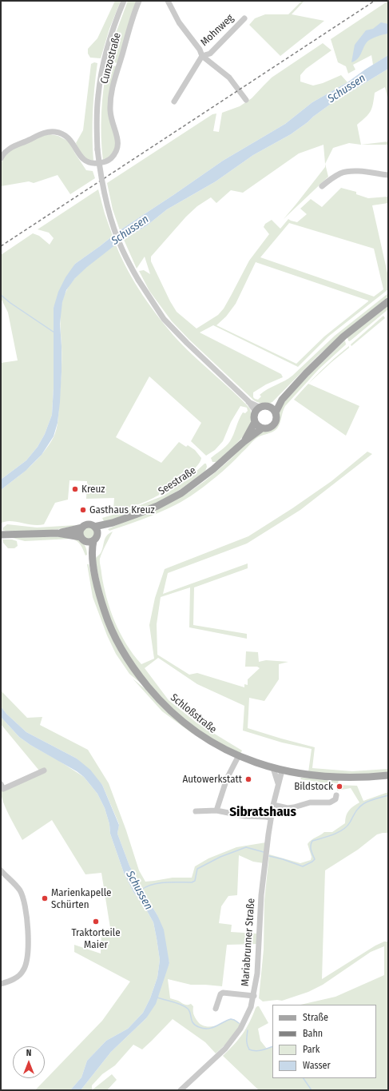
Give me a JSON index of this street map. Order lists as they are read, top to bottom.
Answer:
{
  "streets": {
    "main road": ["Seestraße", "Schloßstraße"],
    "street": ["Mohnweg", "Cunzostraße", "Mariabrunner Straße"]
  },
  "crossings": [
    ["Seestraße", "Schloßstraße"],
    ["Schloßstraße", "Mariabrunner Straße"]
  ],
  "districts": ["Sibratshaus"],
  "water": ["Schussen"],
  "places": [
    "Kreuz",
    "Gasthaus Kreuz",
    "Autowerkstatt",
    "Bildstock",
    "Marienkapelle Schürten",
    "Traktorteile Maier"
  ],
  "legend": [
    "Straße",
    "Bahn",
    "Park",
    "Wasser"
  ],
  "north": "top"
}
